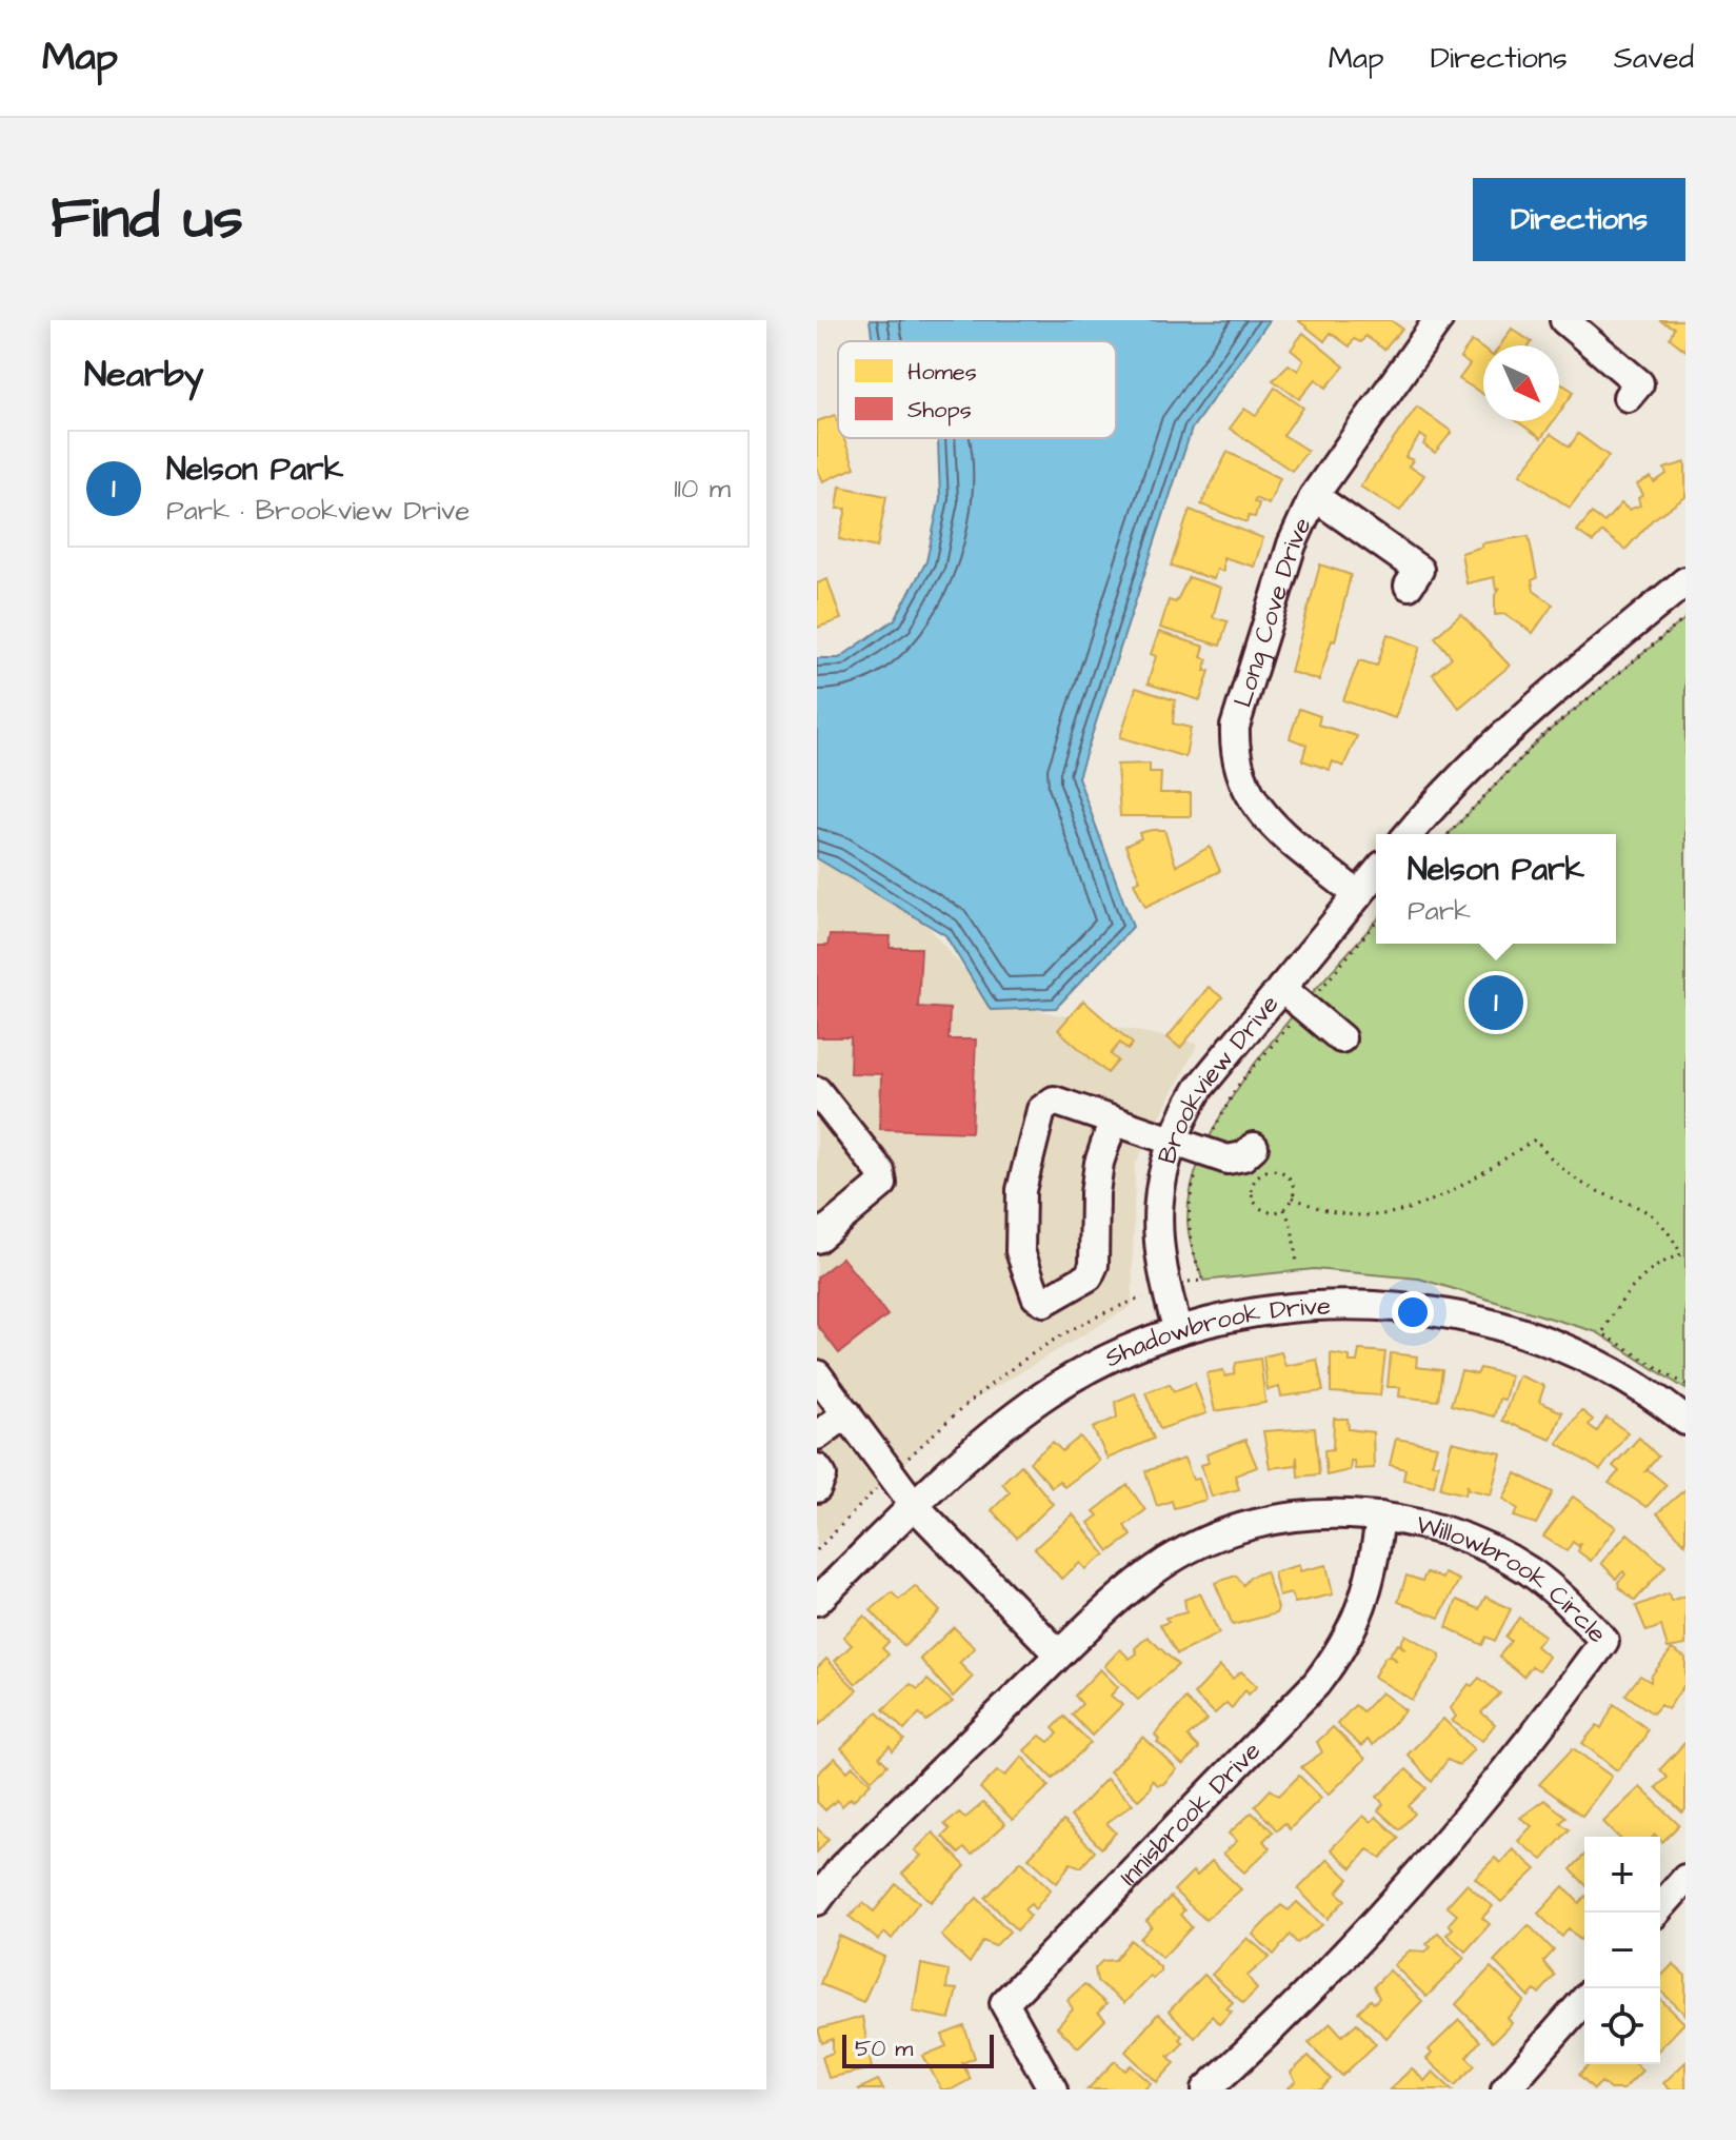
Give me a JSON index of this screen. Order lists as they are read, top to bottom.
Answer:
{
  "streets": {
    "street": [
      "Long Cove Drive",
      "Brookview Drive",
      "Shadowbrook Drive",
      "Willowbrook Circle",
      "Innisbrook Drive"
    ]
  },
  "crossings": [
    ["Long Cove Drive", "Brookview Drive"],
    ["Brookview Drive", "Shadowbrook Drive"],
    ["Willowbrook Circle", "Innisbrook Drive"]
  ],
  "legend": ["Homes", "Shops"],
  "scale_bar": "50 m",
  "north": "bottom right",
  "page": {
    "header": "Map",
    "nav": ["Map", "Directions", "Saved"],
    "title": "Find us",
    "buttons": "Directions",
    "heading": "Nearby",
    "list": [
      {
        "mark": "1",
        "name": "Nelson Park",
        "note": "Park · Brookview Drive",
        "value": "110 m"
      }
    ],
    "popup": ["Nelson Park", "Park"],
    "pins": "1",
    "map_buttons": ["+", "−"],
    "scale": "50 m"
  }
}
